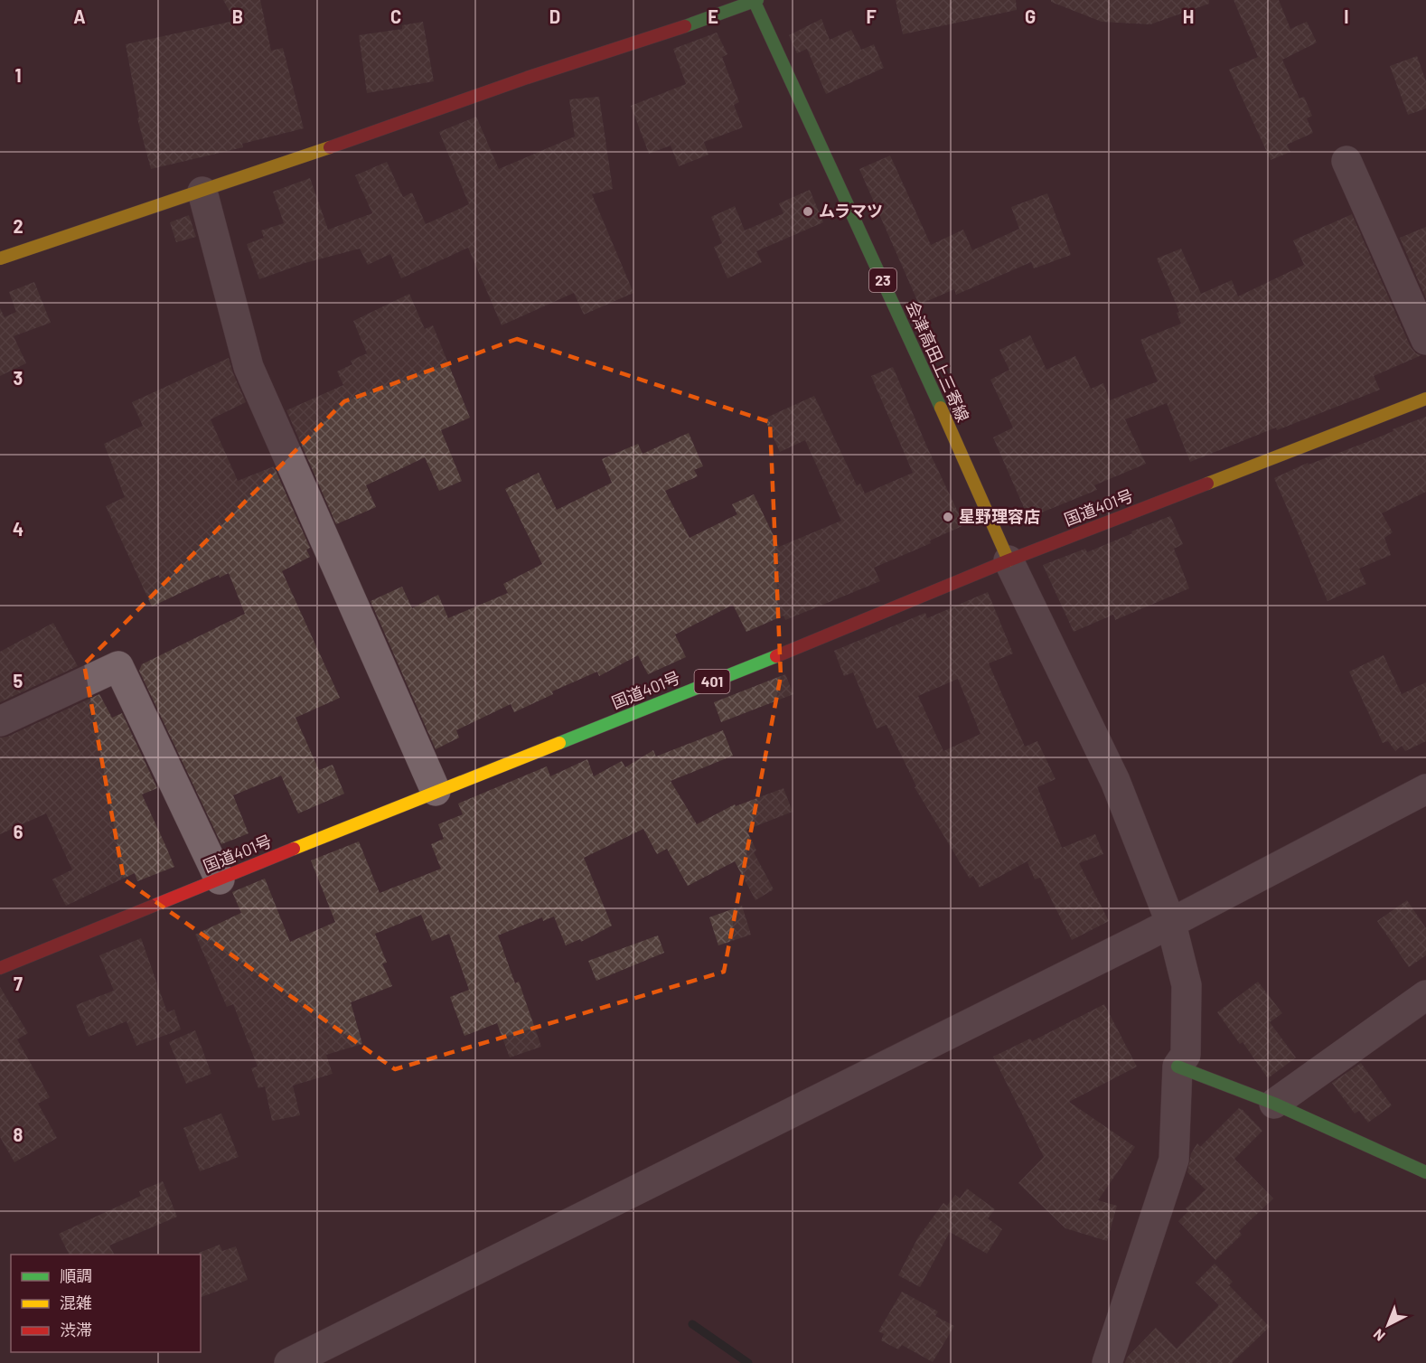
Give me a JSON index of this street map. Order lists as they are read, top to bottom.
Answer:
{
  "streets": {
    "main road": [
      "23",
      "会津高田上三寄線",
      "国道401号",
      "401"
    ]
  },
  "crossings": [
    ["会津高田上三寄線", "国道401号"]
  ],
  "places": ["ムラマツ", "星野理容店"],
  "legend": ["順調", "混雑", "渋滞"],
  "north": "bottom left",
  "grid": {
    "columns": [
      "A",
      "B",
      "C",
      "D",
      "E",
      "F",
      "G",
      "H",
      "I"
    ],
    "rows": [
      "1",
      "2",
      "3",
      "4",
      "5",
      "6",
      "7",
      "8"
    ]
  }
}
